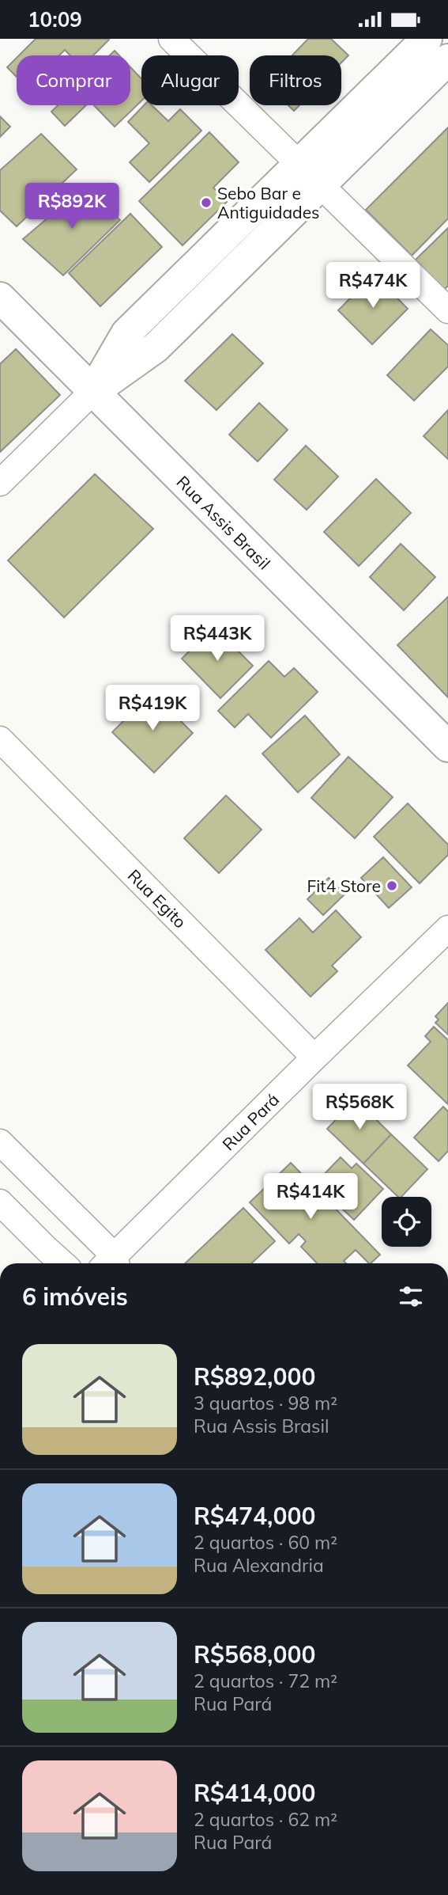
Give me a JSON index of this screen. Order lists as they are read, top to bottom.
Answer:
{
  "streets": {
    "street": ["Rua Assis Brasil", "Rua Egito", "Rua Pará"]
  },
  "crossings": [
    ["Rua Egito", "Rua Pará"]
  ],
  "places": ["Sebo Bar e Antiguidades", "Fit4 Store"],
  "page": {
    "status": "10:09",
    "chip": ["Comprar", "Alugar", "Filtros"],
    "price": [
      "R$892K",
      "R$474K",
      "R$443K",
      "R$419K",
      "R$568K",
      "R$414K"
    ],
    "heading": "6 imóveis",
    "list": [
      {
        "name": "R$892,000",
        "note": "3 quartos · 98 m² · Rua Assis Brasil"
      },
      {
        "name": "R$474,000",
        "note": "2 quartos · 60 m² · Rua Alexandria"
      },
      {
        "name": "R$568,000",
        "note": "2 quartos · 72 m² · Rua Pará"
      },
      {
        "name": "R$414,000",
        "note": "2 quartos · 62 m² · Rua Pará"
      }
    ]
  }
}
